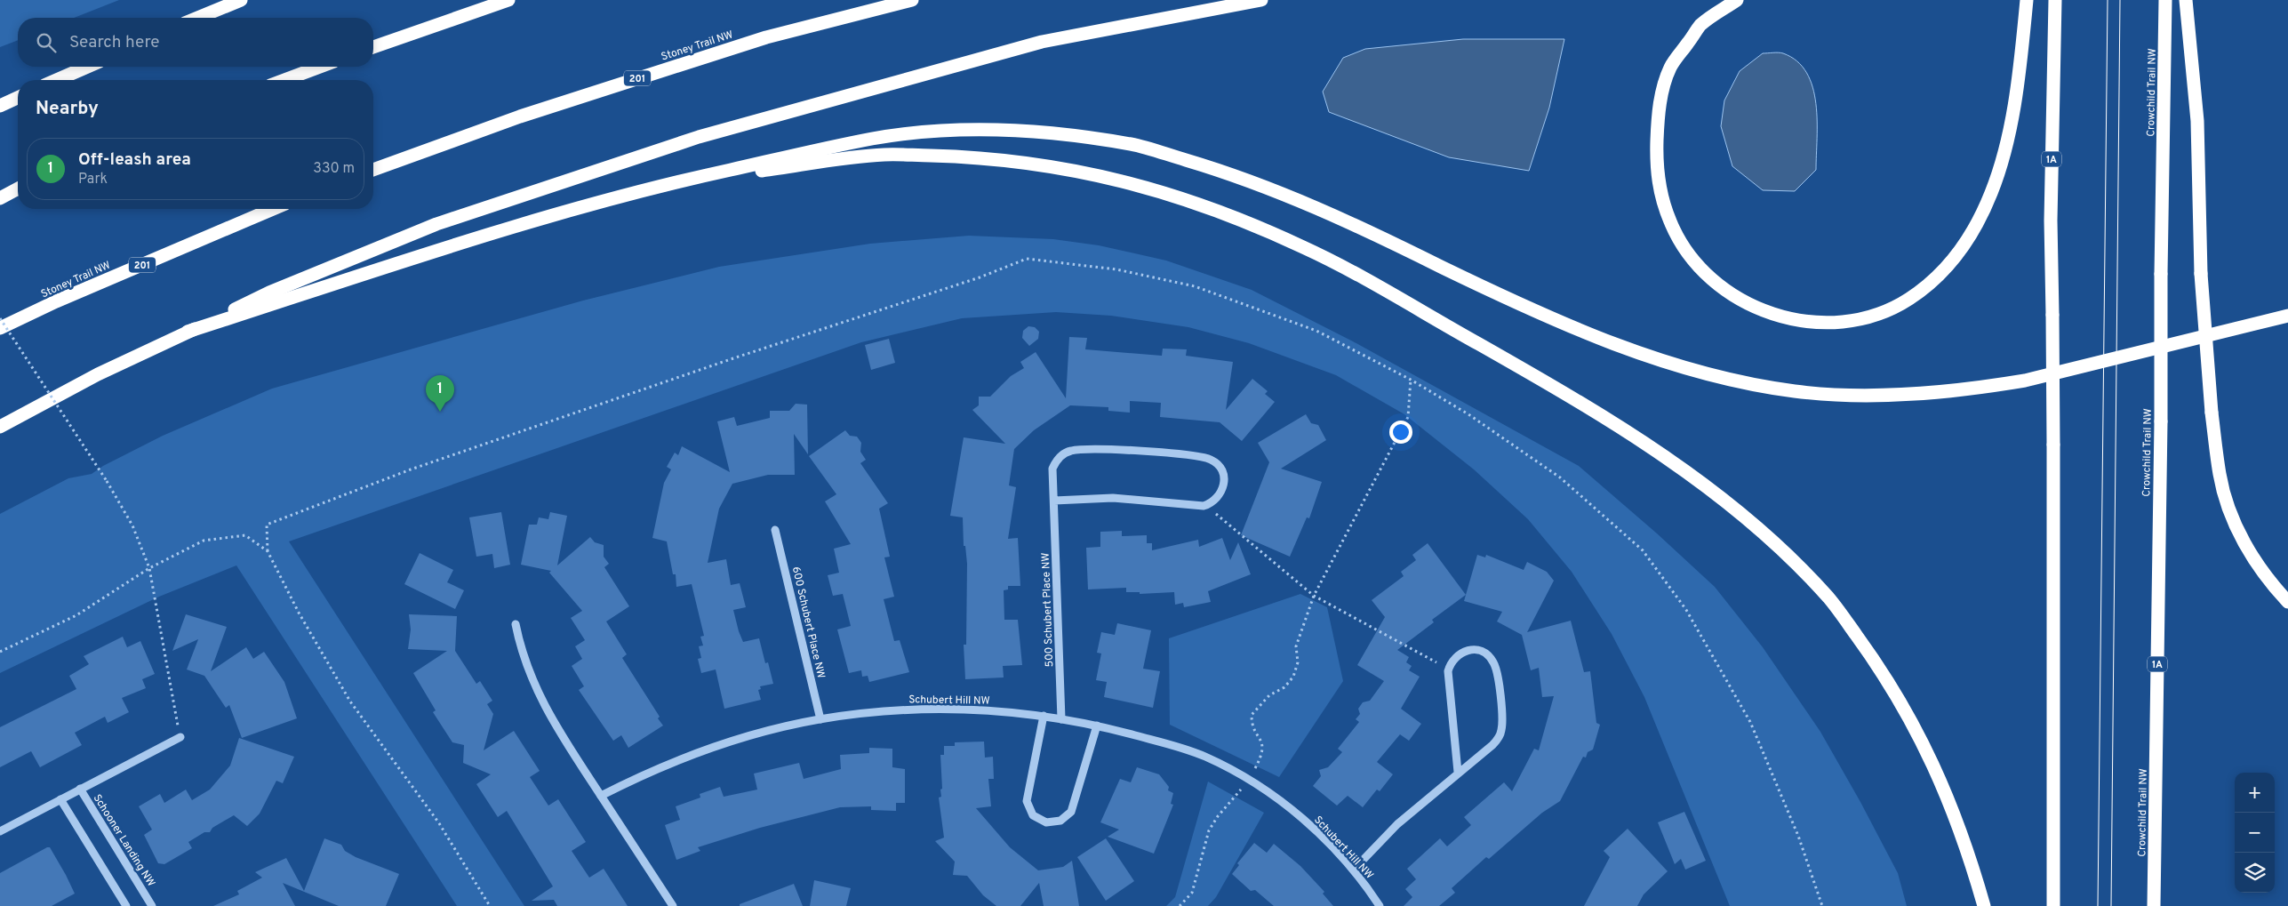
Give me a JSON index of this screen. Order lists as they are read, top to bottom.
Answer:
{
  "streets": {
    "highway": [
      "Stoney Trail NW",
      "201",
      "Crowchild Trail NW",
      "1A"
    ],
    "street": [
      "500 Schubert Place NW",
      "600 Schubert Place NW",
      "Schubert Hill NW",
      "Schooner Landing NW"
    ]
  },
  "crossings": [
    ["500 Schubert Place NW", "Schubert Hill NW"],
    ["600 Schubert Place NW", "Schubert Hill NW"]
  ],
  "page": {
    "search": "Search here",
    "heading": "Nearby",
    "list": [
      {
        "mark": "1",
        "name": "Off-leash area",
        "note": "Park",
        "value": "330 m"
      }
    ],
    "pins": "1",
    "map_buttons": ["+", "−"]
  }
}
